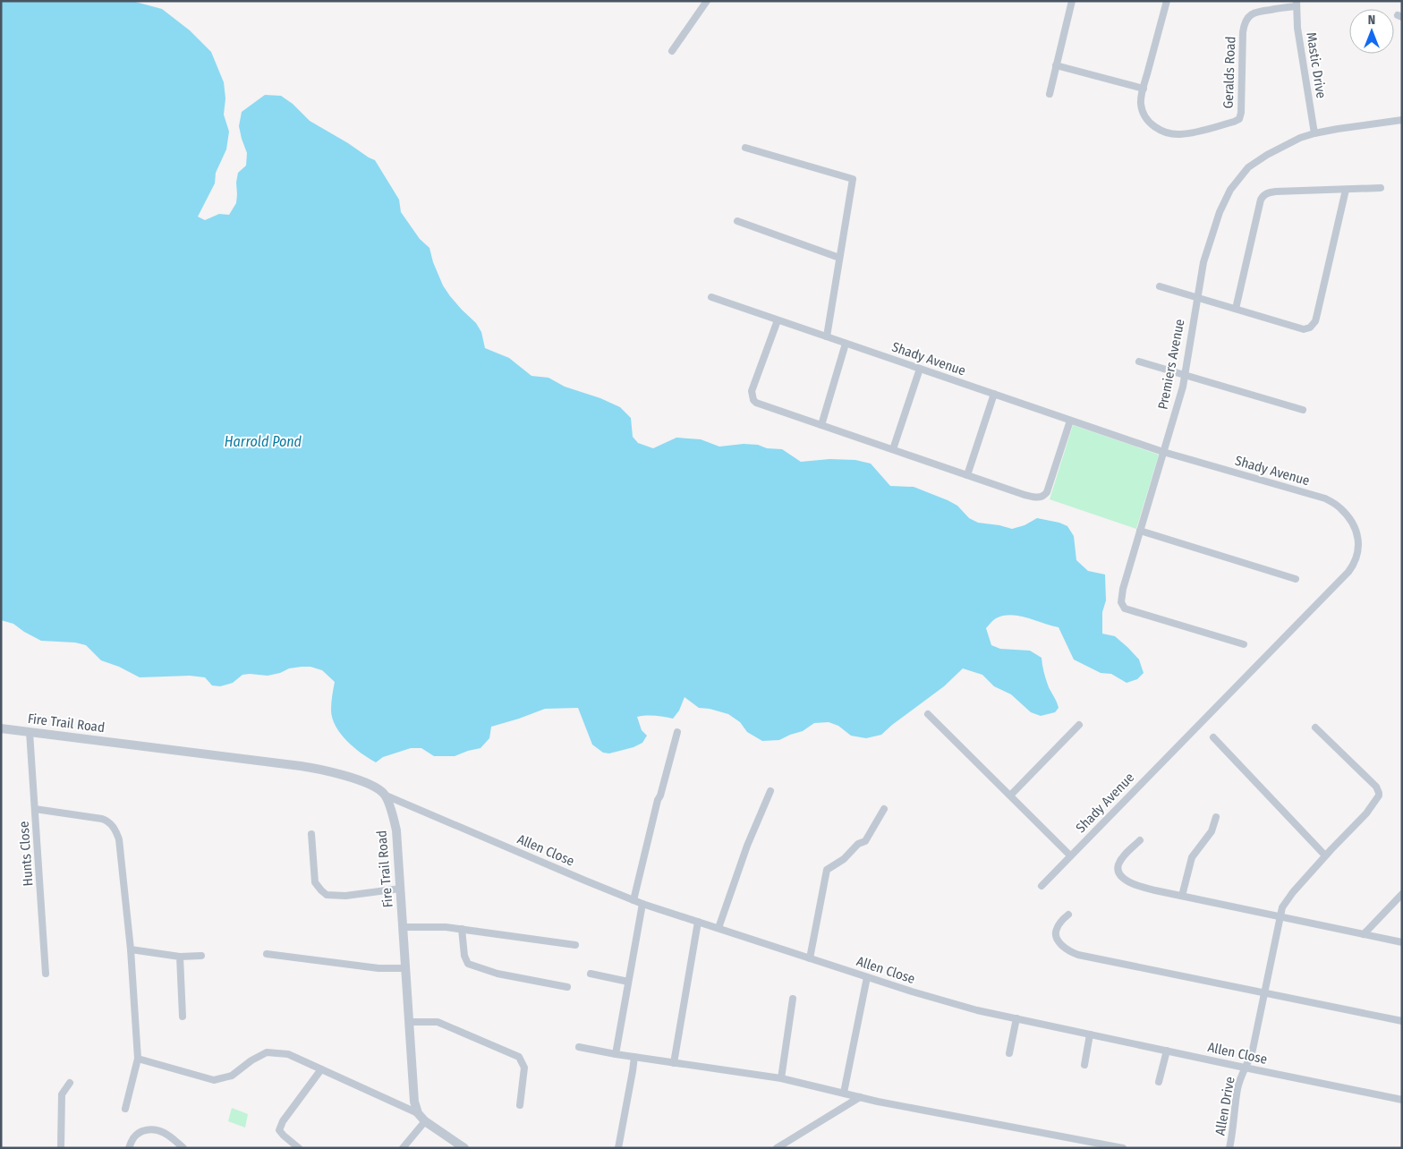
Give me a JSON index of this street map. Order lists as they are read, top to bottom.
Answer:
{
  "streets": {
    "street": [
      "Mastic Drive",
      "Geralds Road",
      "Shady Avenue",
      "Premiers Avenue",
      "Fire Trail Road",
      "Allen Close",
      "Hunts Close",
      "Allen Drive"
    ]
  },
  "crossings": [
    ["Mastic Drive", "Geralds Road"],
    ["Mastic Drive", "Premiers Avenue"],
    ["Shady Avenue", "Premiers Avenue"],
    ["Fire Trail Road", "Allen Close"],
    ["Fire Trail Road", "Hunts Close"],
    ["Allen Close", "Allen Drive"]
  ],
  "water": ["Harrold Pond"],
  "north": "top"
}
